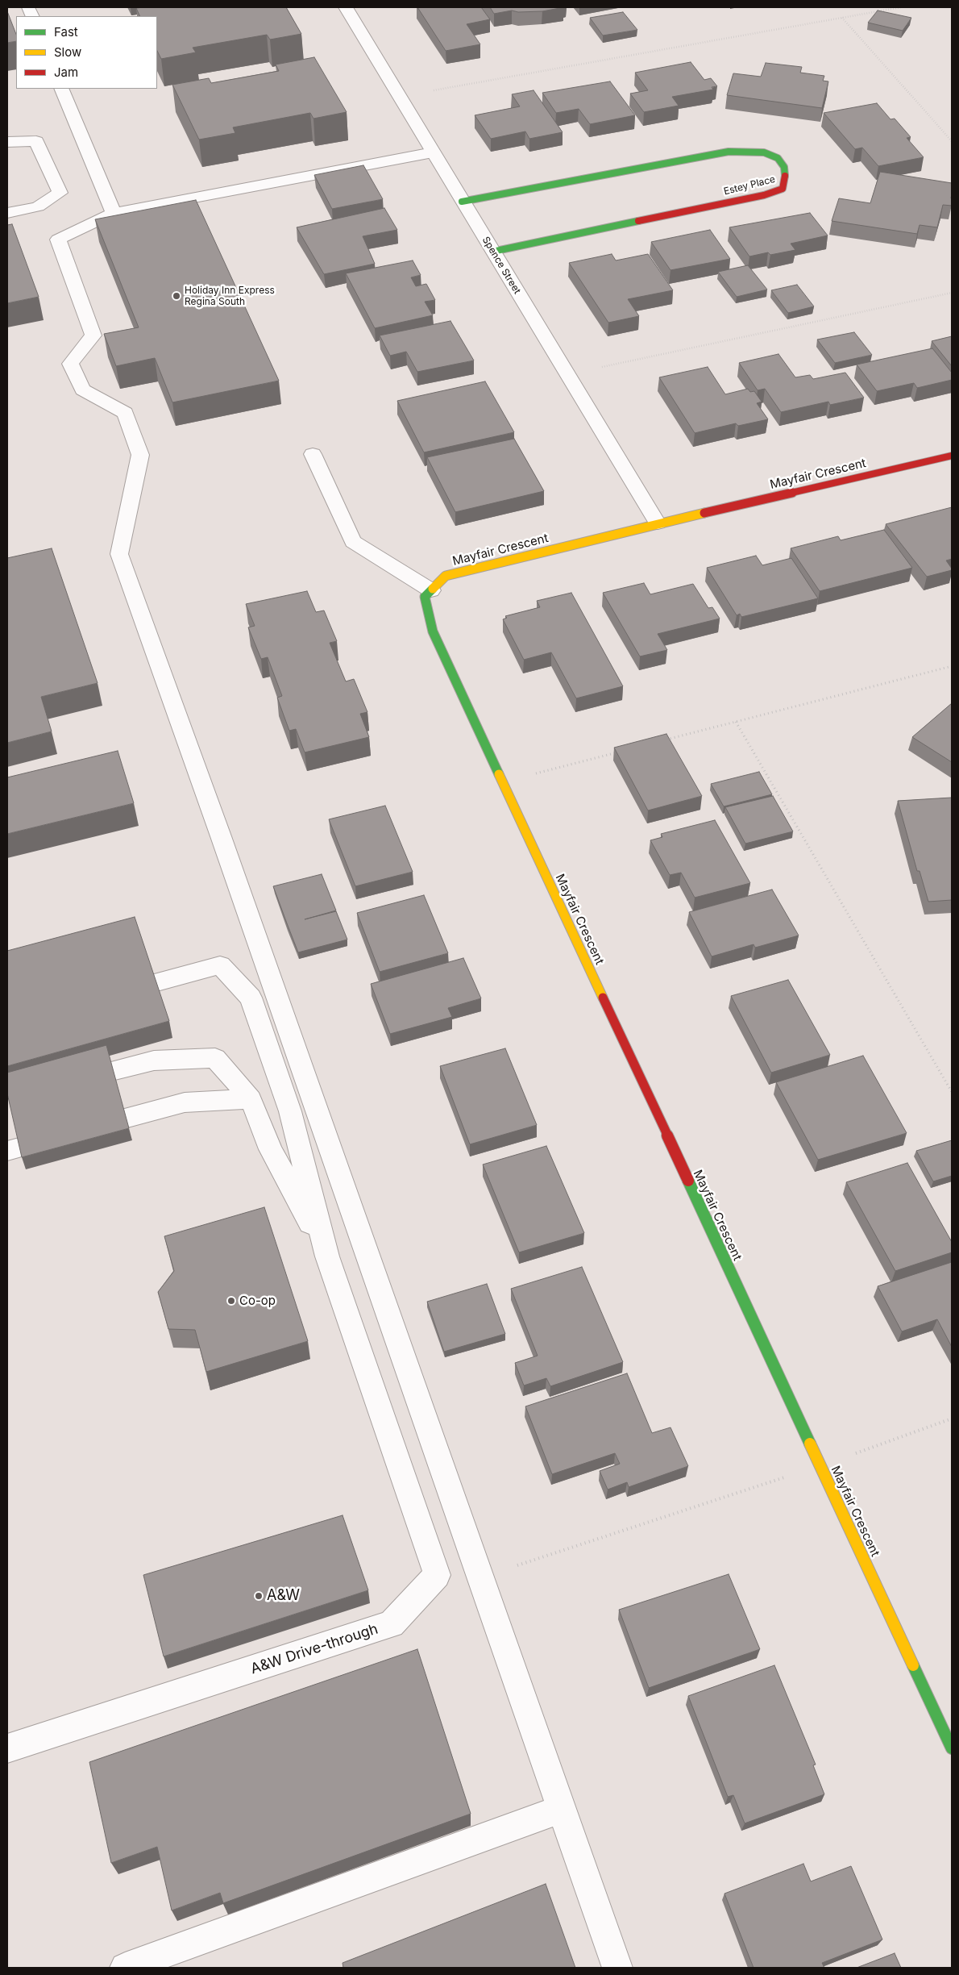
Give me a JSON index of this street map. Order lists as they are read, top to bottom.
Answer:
{
  "streets": {
    "street": [
      "Estey Place",
      "Spence Street",
      "Mayfair Crescent",
      "A&W Drive-through"
    ]
  },
  "crossings": [
    ["Estey Place", "Spence Street"],
    ["Spence Street", "Mayfair Crescent"]
  ],
  "places": ["Holiday Inn Express Regina South", "Co-op", "A&W"],
  "legend": ["Fast", "Slow", "Jam"]
}
